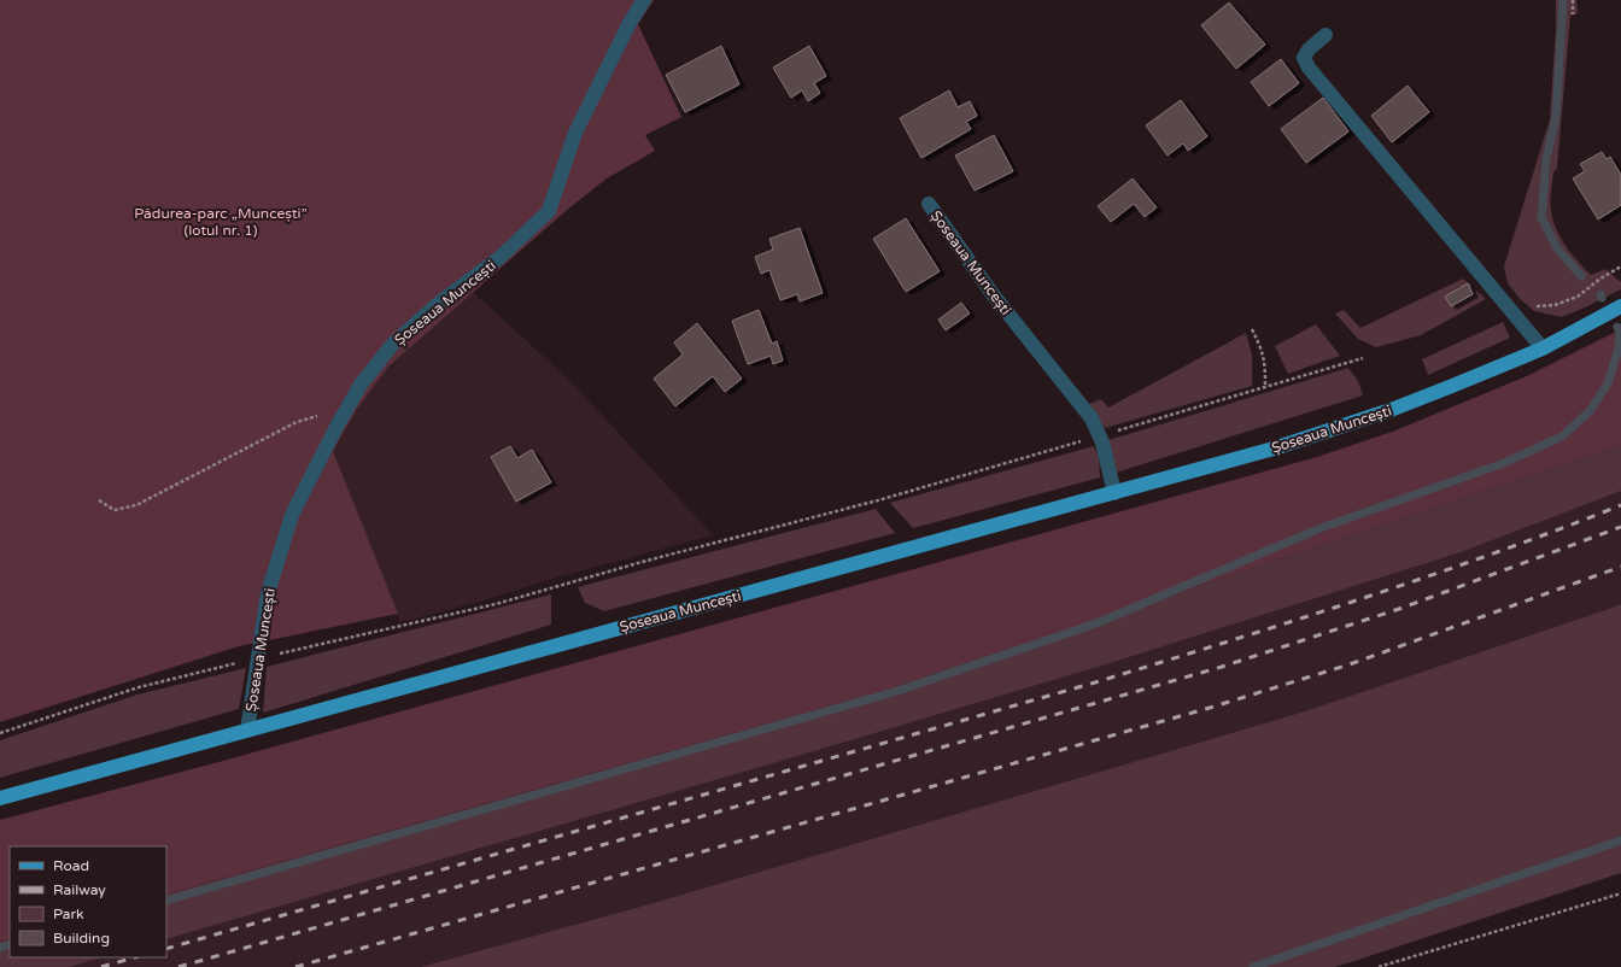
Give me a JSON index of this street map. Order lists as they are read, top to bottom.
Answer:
{
  "streets": {
    "main road": ["Șoseaua Muncești"]
  },
  "parks": ["Pădurea-parc „Muncești” (lotul nr. 1)"],
  "legend": [
    "Road",
    "Railway",
    "Park",
    "Building"
  ]
}
